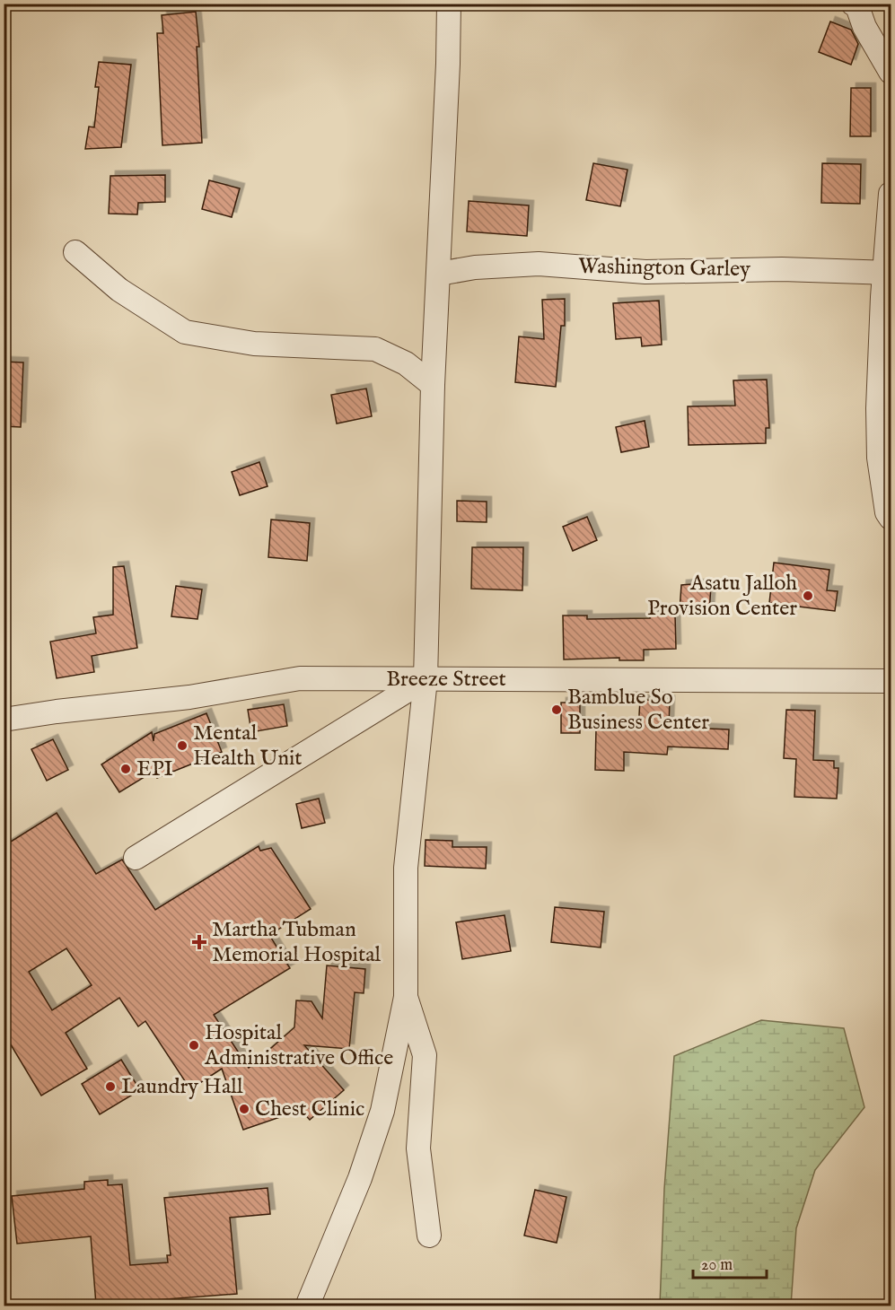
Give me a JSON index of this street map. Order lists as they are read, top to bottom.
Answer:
{
  "streets": {
    "street": ["Washington Garley", "Breeze Street"]
  },
  "places": {
    "other": [
      "Asatu Jalloh Provision Center",
      "Bamblue So Business Center",
      "Mental Health Unit",
      "EPI",
      "Hospital Administrative Office",
      "Laundry Hall",
      "Chest Clinic"
    ],
    "health": ["Martha Tubman Memorial Hospital"]
  },
  "scale_bar": "20 m"
}
